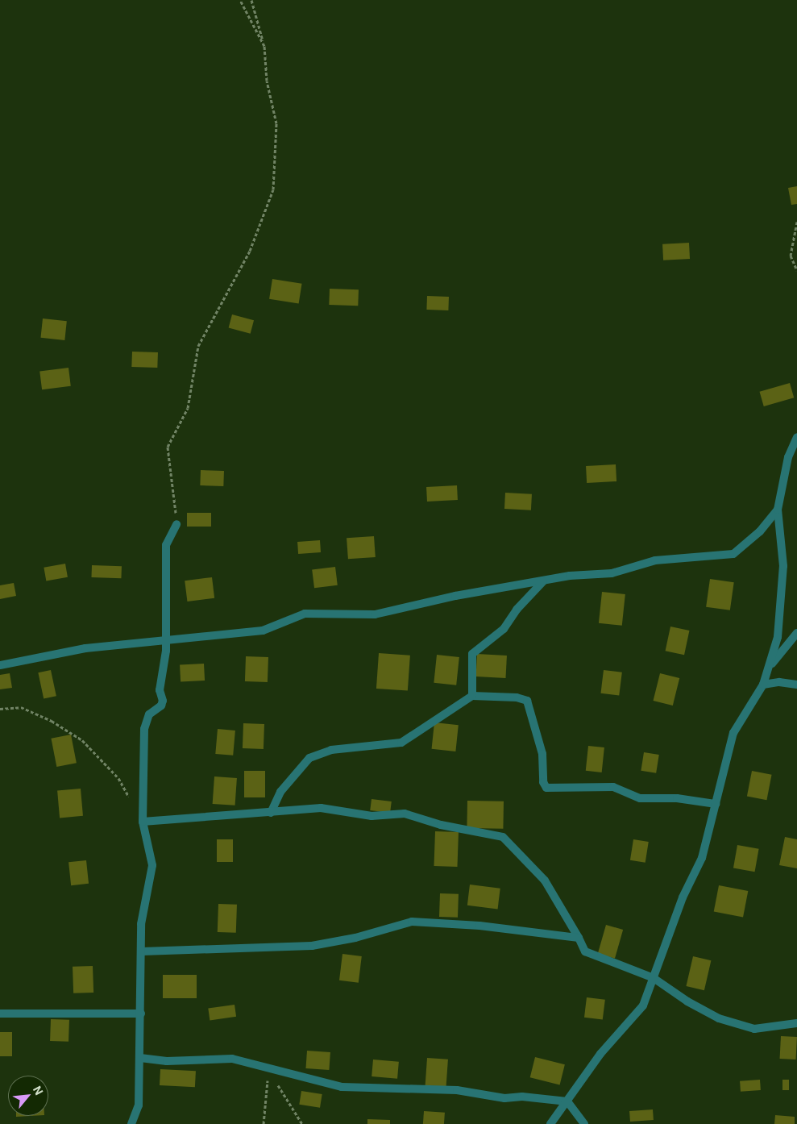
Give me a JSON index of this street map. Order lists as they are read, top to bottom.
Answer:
{
  "north": "top right"
}
